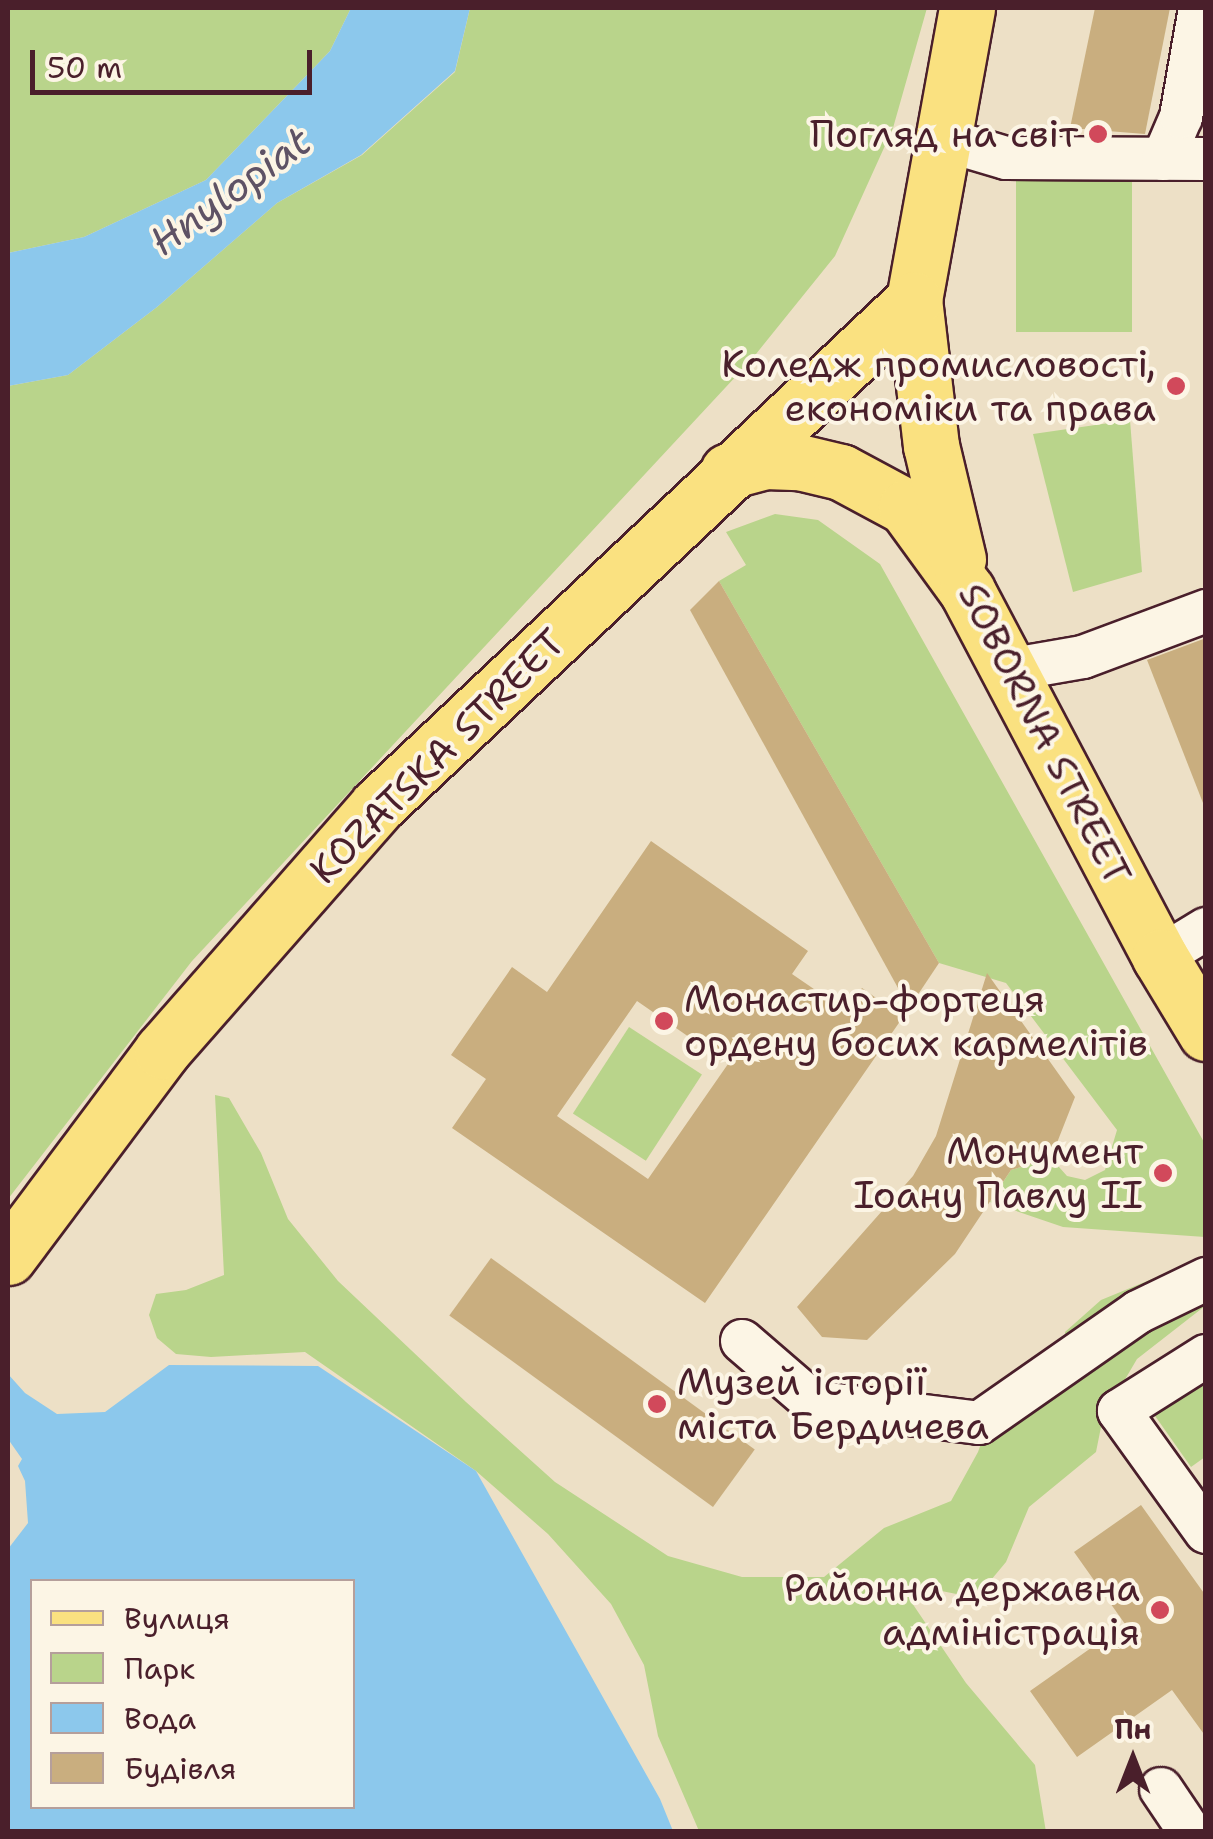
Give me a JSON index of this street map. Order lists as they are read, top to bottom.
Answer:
{
  "streets": {
    "main road": ["SOBORNA STREET", "KOZATSKA STREET"]
  },
  "crossings": [
    ["SOBORNA STREET", "KOZATSKA STREET"]
  ],
  "water": ["Hnylopiat"],
  "places": [
    "Погляд на світ",
    "Коледж промисловості, економіки та права",
    "Монастир-фортеця ордену босих кармелітів",
    "Монумент Іоану Павлу ІІ",
    "Музей історії міста Бердичева",
    "Районна державна адміністрація"
  ],
  "legend": [
    "Вулиця",
    "Парк",
    "Вода",
    "Будівля"
  ],
  "scale_bar": "50 m",
  "north": "top"
}
